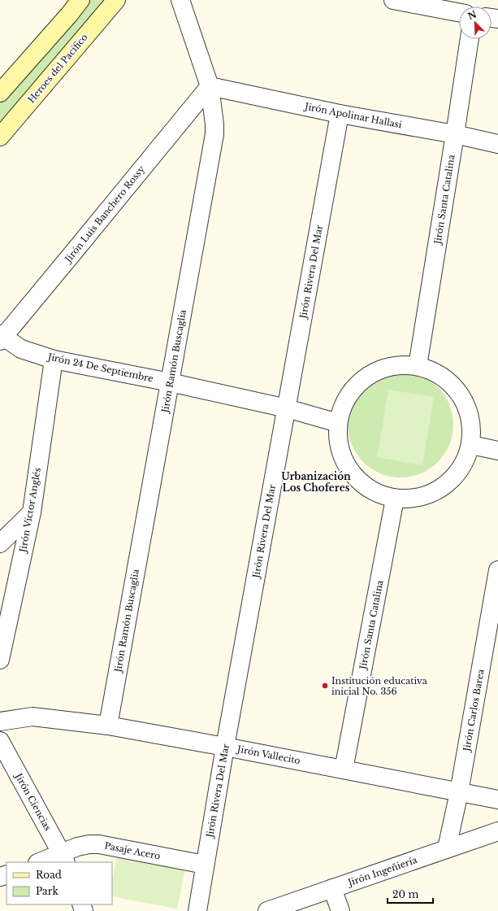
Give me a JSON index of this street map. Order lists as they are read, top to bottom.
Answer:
{
  "streets": {
    "street": [
      "Heroes del Pacífico",
      "Jirón Apolinar Hallasi",
      "Jirón Santa Catalina",
      "Jirón Luis Banchero Rossy",
      "Jirón Rivera Del Mar",
      "Jirón Ramón Buscaglia",
      "Jirón 24 De Septiembre",
      "Jirón Víctor Anglés",
      "Jirón Carlos Barea",
      "Jirón Vallecito",
      "Jirón Ciencias",
      "Pasaje Acero",
      "Jirón Ingeñiería"
    ]
  },
  "crossings": [
    ["Jirón Apolinar Hallasi", "Jirón Santa Catalina"],
    ["Jirón Apolinar Hallasi", "Jirón Luis Banchero Rossy"],
    ["Jirón Apolinar Hallasi", "Jirón Rivera Del Mar"],
    ["Jirón Apolinar Hallasi", "Jirón Ramón Buscaglia"],
    ["Jirón Santa Catalina", "Jirón Vallecito"],
    ["Jirón Luis Banchero Rossy", "Jirón Ramón Buscaglia"],
    ["Jirón Luis Banchero Rossy", "Jirón 24 De Septiembre"],
    ["Jirón Rivera Del Mar", "Jirón 24 De Septiembre"],
    ["Jirón Rivera Del Mar", "Jirón Vallecito"],
    ["Jirón Rivera Del Mar", "Pasaje Acero"],
    ["Jirón Ramón Buscaglia", "Jirón 24 De Septiembre"],
    ["Jirón Ramón Buscaglia", "Jirón Vallecito"],
    ["Jirón 24 De Septiembre", "Jirón Víctor Anglés"],
    ["Jirón Carlos Barea", "Jirón Vallecito"],
    ["Jirón Carlos Barea", "Jirón Ingeñiería"],
    ["Jirón Ciencias", "Pasaje Acero"]
  ],
  "districts": ["Urbanización Los Choferes"],
  "places": ["Institución educativa inicial No. 356"],
  "legend": ["Road", "Park"],
  "scale_bar": "20 m",
  "north": "top left"
}
